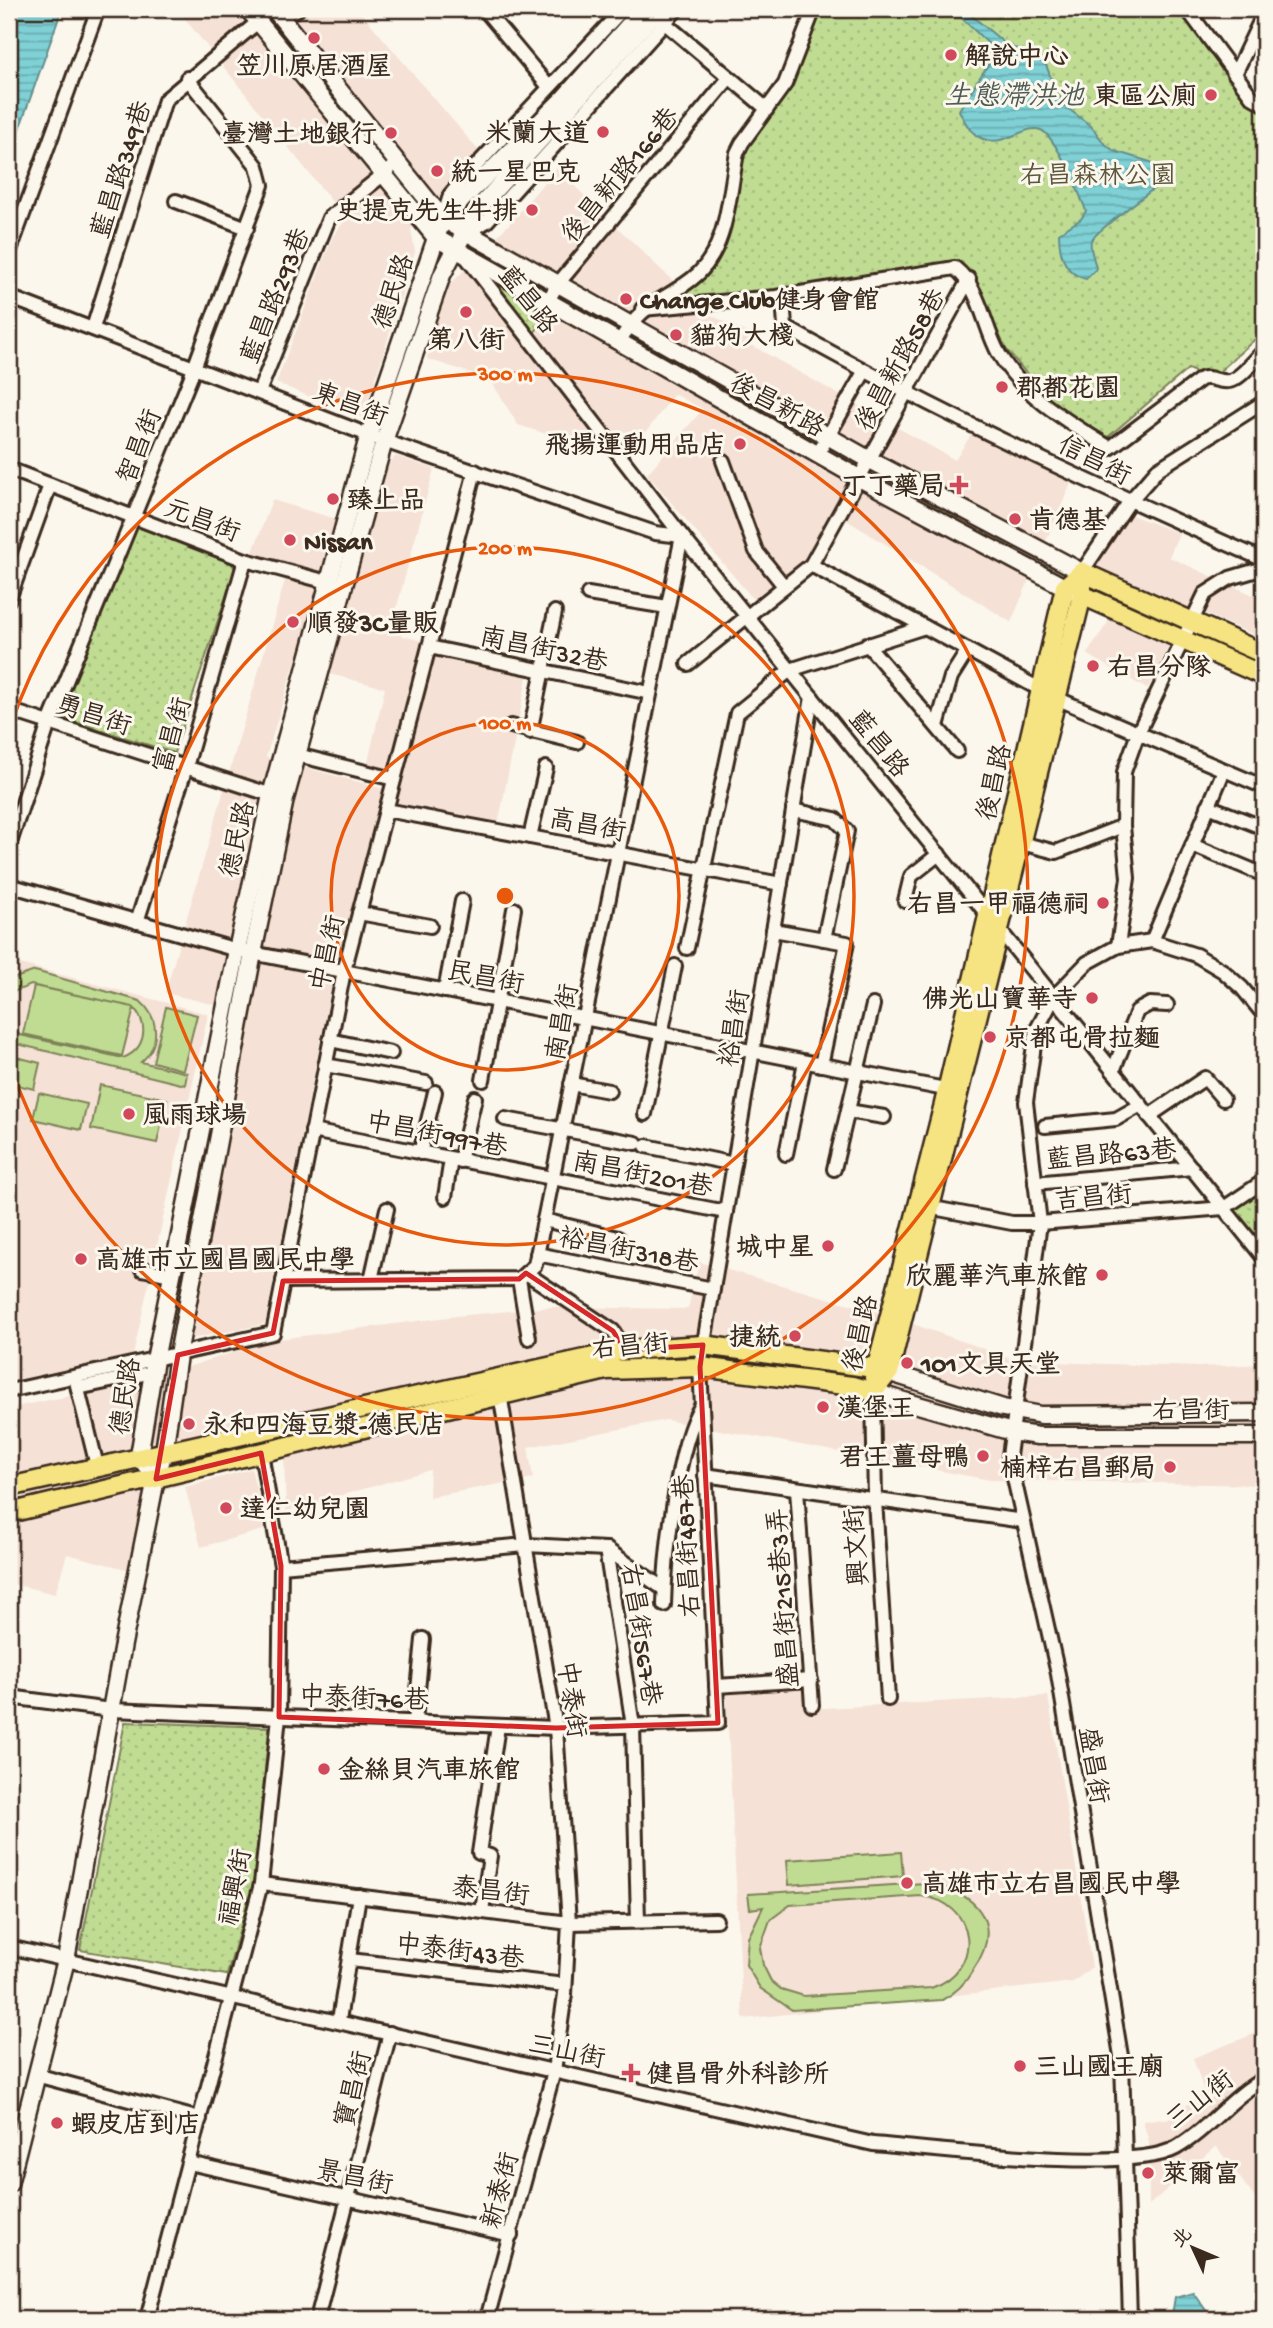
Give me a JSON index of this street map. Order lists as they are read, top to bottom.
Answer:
{
  "streets": {
    "main road": ["後昌路", "右昌街"],
    "street": [
      "藍昌路349巷",
      "後昌新路166巷",
      "德民路",
      "藍昌路293巷",
      "藍昌路",
      "後昌新路58巷",
      "東昌街",
      "後昌新路",
      "智昌街",
      "信昌街",
      "元昌街",
      "南昌街32巷",
      "勇昌街",
      "富昌街",
      "高昌街",
      "中昌街",
      "民昌街",
      "南昌街",
      "裕昌街",
      "中昌街997巷",
      "藍昌路63巷",
      "南昌街201巷",
      "吉昌街",
      "裕昌街318巷",
      "右昌街487巷",
      "興文街",
      "盛昌街215巷3弄",
      "右昌街567巷",
      "中泰街76巷",
      "中泰街",
      "盛昌街",
      "福興街",
      "泰昌街",
      "中泰街43巷",
      "三山街",
      "寶昌街",
      "景昌街",
      "新泰街"
    ]
  },
  "crossings": [
    ["藍昌路349巷", "藍昌路"],
    ["藍昌路349巷", "東昌街"],
    ["藍昌路349巷", "智昌街"],
    ["後昌新路166巷", "後昌新路"],
    ["德民路", "藍昌路"],
    ["德民路", "東昌街"],
    ["德民路", "後昌新路"],
    ["德民路", "元昌街"],
    ["德民路", "勇昌街"],
    ["德民路", "中昌街"],
    ["德民路", "民昌街"],
    ["德民路", "右昌街"],
    ["德民路", "中泰街76巷"],
    ["德民路", "三山街"],
    ["藍昌路293巷", "藍昌路"],
    ["藍昌路293巷", "東昌街"],
    ["藍昌路", "東昌街"],
    ["藍昌路", "後昌新路"],
    ["藍昌路", "後昌路"],
    ["藍昌路", "南昌街"],
    ["藍昌路", "裕昌街"],
    ["藍昌路", "藍昌路63巷"],
    ["藍昌路", "吉昌街"],
    ["藍昌路", "盛昌街"],
    ["後昌新路58巷", "後昌新路"],
    ["後昌新路58巷", "信昌街"],
    ["東昌街", "智昌街"],
    ["東昌街", "中昌街"],
    ["東昌街", "南昌街"],
    ["後昌新路", "後昌路"],
    ["智昌街", "元昌街"],
    ["智昌街", "勇昌街"],
    ["元昌街", "富昌街"],
    ["南昌街32巷", "中昌街"],
    ["南昌街32巷", "南昌街"],
    ["勇昌街", "富昌街"],
    ["富昌街", "民昌街"],
    ["後昌路", "民昌街"],
    ["後昌路", "吉昌街"],
    ["後昌路", "右昌街"],
    ["後昌路", "興文街"],
    ["高昌街", "中昌街"],
    ["高昌街", "南昌街"],
    ["高昌街", "裕昌街"],
    ["中昌街", "民昌街"],
    ["中昌街", "中昌街997巷"],
    ["民昌街", "南昌街"],
    ["民昌街", "裕昌街"],
    ["南昌街", "中昌街997巷"],
    ["南昌街", "南昌街201巷"],
    ["南昌街", "裕昌街318巷"],
    ["裕昌街", "南昌街201巷"],
    ["裕昌街", "裕昌街318巷"],
    ["裕昌街", "右昌街"],
    ["裕昌街", "右昌街487巷"],
    ["中昌街997巷", "南昌街201巷"],
    ["藍昌路63巷", "盛昌街"],
    ["吉昌街", "盛昌街"],
    ["右昌街", "右昌街487巷"],
    ["右昌街", "興文街"],
    ["右昌街", "中泰街"],
    ["右昌街", "盛昌街"],
    ["右昌街", "福興街"],
    ["右昌街487巷", "中泰街76巷"],
    ["右昌街567巷", "中泰街76巷"],
    ["右昌街567巷", "泰昌街"],
    ["中泰街76巷", "中泰街"],
    ["中泰街76巷", "福興街"],
    ["中泰街", "泰昌街"],
    ["中泰街", "中泰街43巷"],
    ["中泰街", "三山街"],
    ["中泰街", "新泰街"],
    ["盛昌街", "三山街"],
    ["福興街", "泰昌街"],
    ["福興街", "三山街"],
    ["福興街", "景昌街"],
    ["三山街", "寶昌街"],
    ["三山街", "新泰街"],
    ["寶昌街", "景昌街"],
    ["景昌街", "新泰街"]
  ],
  "water": ["生態滯洪池"],
  "parks": ["右昌森林公園"],
  "places": {
    "other": [
      "笠川原居酒屋",
      "解說中心",
      "東區公廁",
      "米蘭大道",
      "臺灣土地銀行",
      "統一星巴克",
      "史提克先生牛排",
      "Change Club健身會館",
      "第八街",
      "貓狗大棧",
      "郡都花園",
      "飛揚運動用品店",
      "臻上品",
      "肯德基",
      "Nissan",
      "順發3C量販",
      "右昌分隊",
      "右昌一甲福德祠",
      "佛光山寶華寺",
      "京都屯骨拉麵",
      "風雨球場",
      "城中星",
      "高雄市立國昌國民中學",
      "欣麗華汽車旅館",
      "捷統",
      "101文具天堂",
      "漢堡王",
      "永和四海豆漿-德民店",
      "君王薑母鴨",
      "楠梓右昌郵局",
      "達仁幼兒園",
      "金絲貝汽車旅館",
      "高雄市立右昌國民中學",
      "三山國王廟",
      "蝦皮店到店",
      "萊爾富"
    ],
    "health": ["丁丁藥局", "健昌骨外科診所"]
  },
  "north": "top left",
  "rings": ["300 m", "200 m", "100 m"]
}
